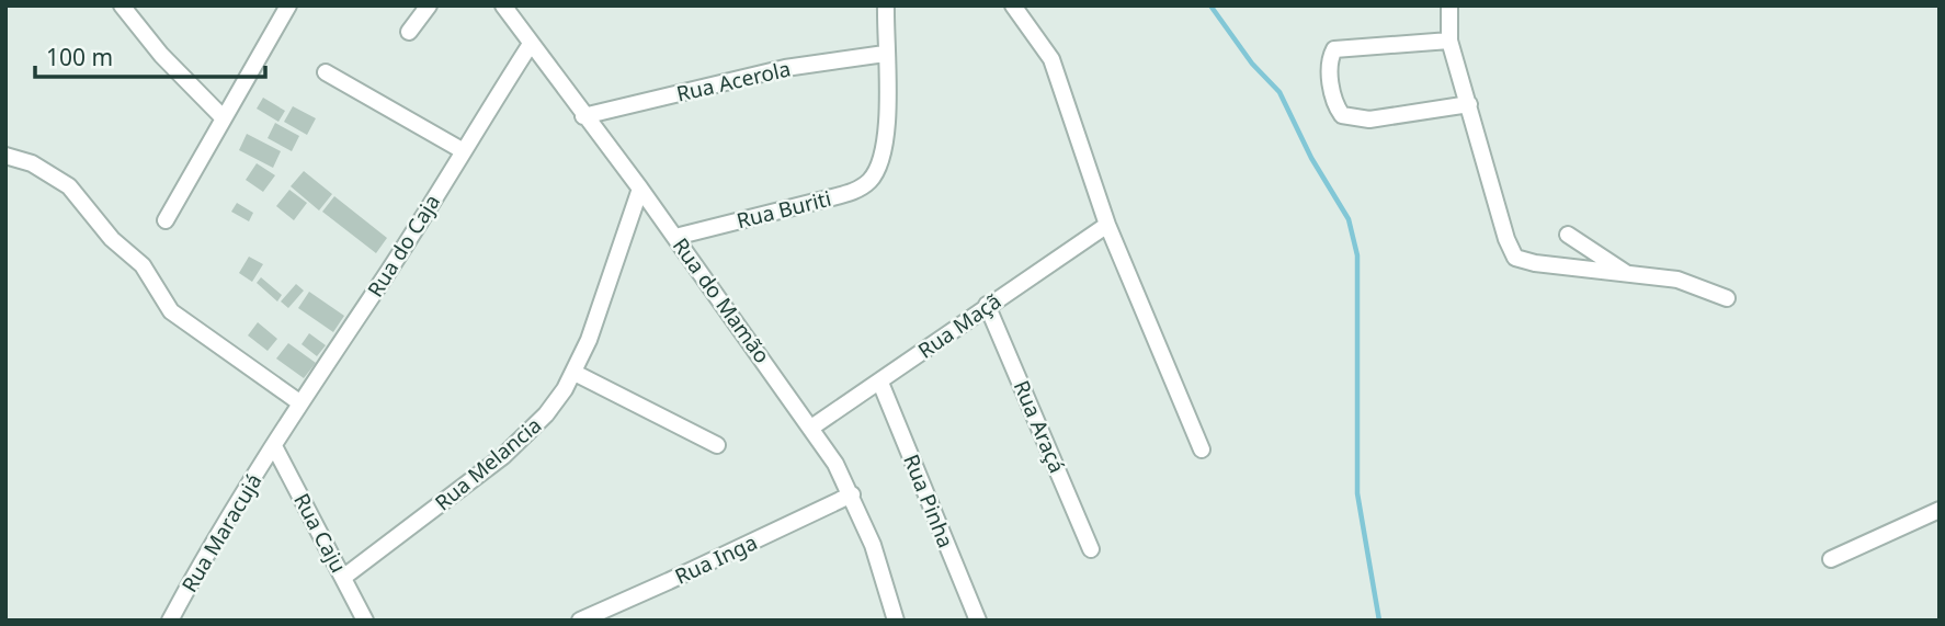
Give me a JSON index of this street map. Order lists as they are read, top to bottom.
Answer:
{
  "streets": {
    "street": [
      "Rua Acerola",
      "Rua Buriti",
      "Rua do Caja",
      "Rua do Mamão",
      "Rua Maçã",
      "Rua Araçá",
      "Rua Melancia",
      "Rua Pinha",
      "Rua Maracujá",
      "Rua Caju",
      "Rua Inga"
    ]
  },
  "crossings": [
    ["Rua Acerola", "Rua Buriti"],
    ["Rua Acerola", "Rua do Mamão"],
    ["Rua Buriti", "Rua do Mamão"],
    ["Rua do Caja", "Rua do Mamão"],
    ["Rua do Caja", "Rua Maracujá"],
    ["Rua do Caja", "Rua Caju"],
    ["Rua do Mamão", "Rua Maçã"],
    ["Rua do Mamão", "Rua Melancia"],
    ["Rua do Mamão", "Rua Inga"],
    ["Rua Maçã", "Rua Araçá"],
    ["Rua Maçã", "Rua Pinha"],
    ["Rua Melancia", "Rua Caju"],
    ["Rua Maracujá", "Rua Caju"]
  ],
  "scale_bar": "100 m"
}
